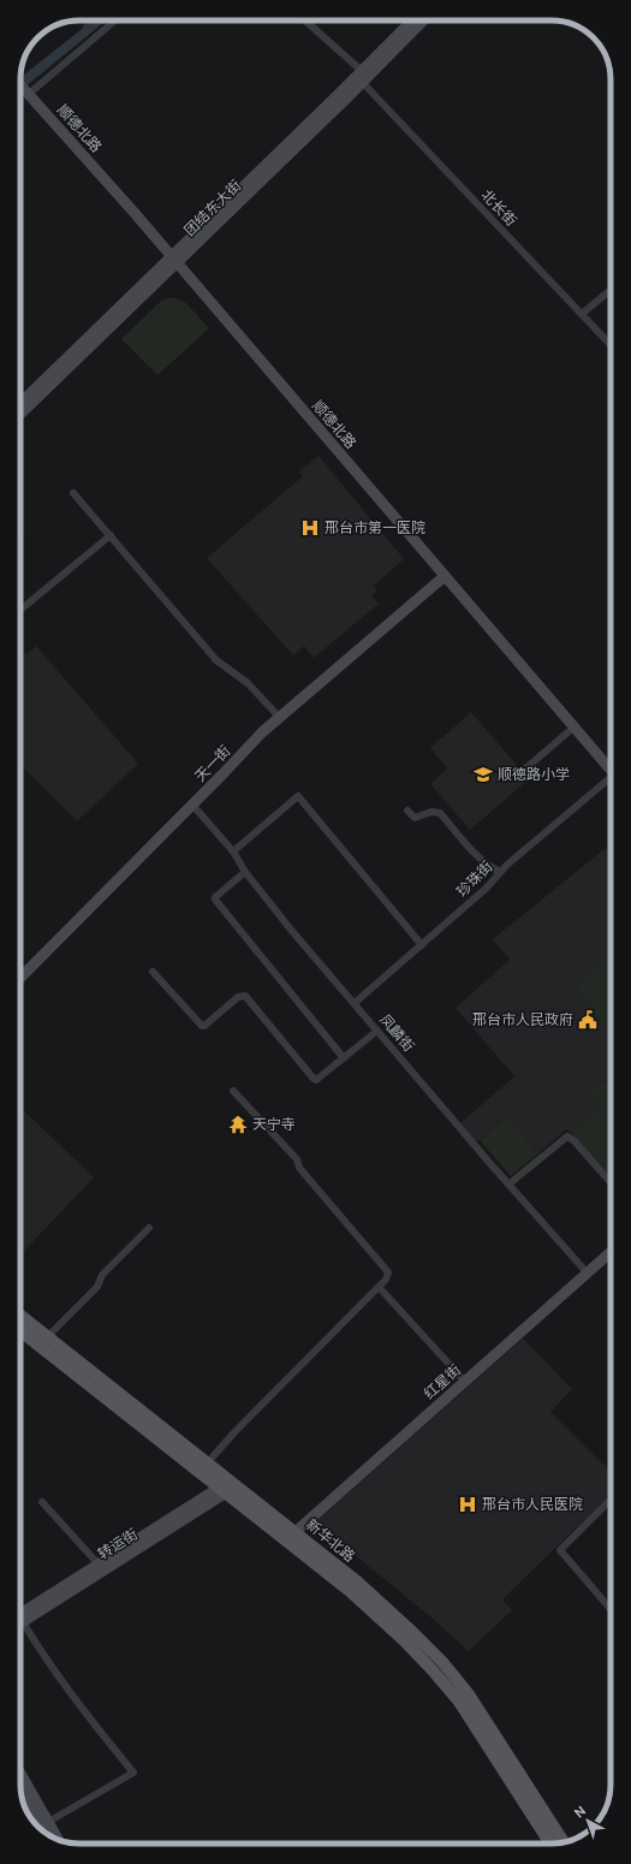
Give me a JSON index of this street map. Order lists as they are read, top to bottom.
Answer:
{
  "streets": {
    "main road": ["新华北路"],
    "street": [
      "顺德北路",
      "团结东大街",
      "北长街",
      "天一街",
      "珍珠街",
      "凤麟街",
      "红星街",
      "转运街"
    ]
  },
  "crossings": [
    ["顺德北路", "团结东大街"],
    ["顺德北路", "天一街"],
    ["团结东大街", "北长街"],
    ["天一街", "凤麟街"],
    ["珍珠街", "凤麟街"],
    ["凤麟街", "红星街"],
    ["红星街", "新华北路"],
    ["新华北路", "转运街"]
  ],
  "places": {
    "hospital": ["邢台市第一医院", "邢台市人民医院"],
    "school or university": ["顺德路小学"],
    "public building": ["邢台市人民政府"],
    "temple": ["天宁寺"]
  },
  "north": "top left"
}
